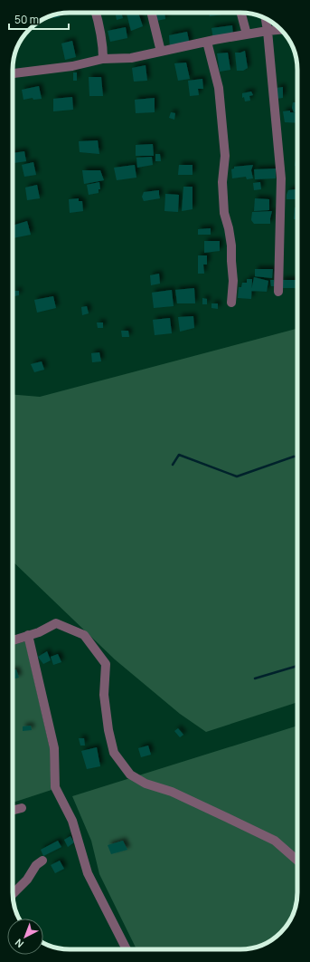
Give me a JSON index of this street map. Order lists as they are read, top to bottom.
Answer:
{
  "scale_bar": "50 m",
  "north": "bottom left"
}
